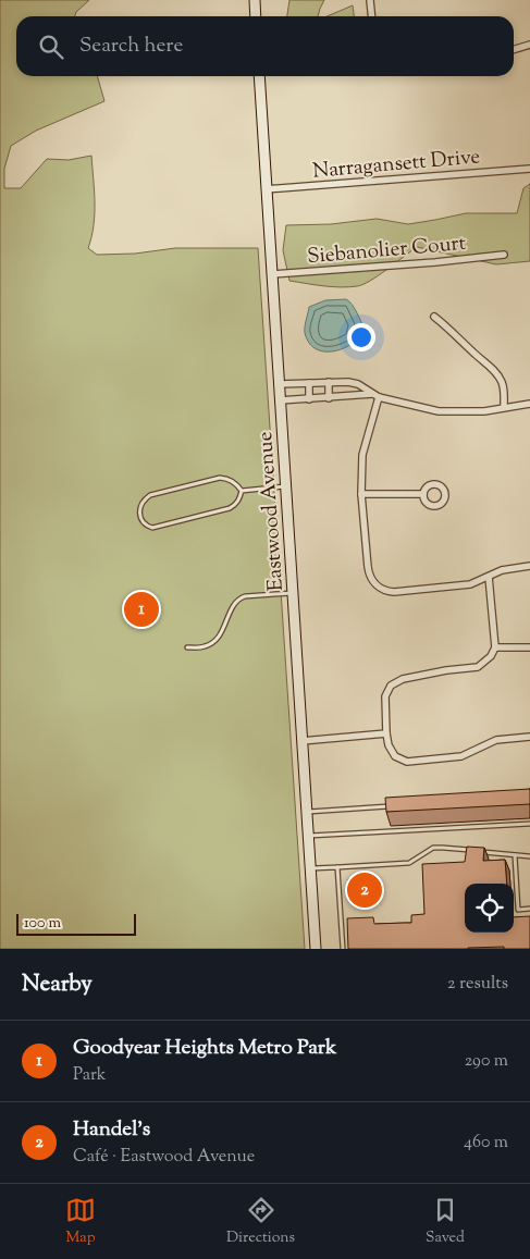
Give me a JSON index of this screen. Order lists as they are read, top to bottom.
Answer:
{
  "streets": {
    "street": ["Narragansett Drive", "Siebanolier Court", "Eastwood Avenue"]
  },
  "crossings": [
    ["Narragansett Drive", "Eastwood Avenue"],
    ["Siebanolier Court", "Eastwood Avenue"]
  ],
  "scale_bar": "100 m",
  "page": {
    "search": "Search here",
    "pins": ["1", "2"],
    "scale": "100 m",
    "heading": ["Nearby", "2 results"],
    "list": [
      {
        "mark": "1",
        "name": "Goodyear Heights Metro Park",
        "note": "Park",
        "value": "290 m"
      },
      {
        "mark": "2",
        "name": "Handel's",
        "note": "Café · Eastwood Avenue",
        "value": "460 m"
      }
    ],
    "nav": ["Map", "Directions", "Saved"]
  }
}
